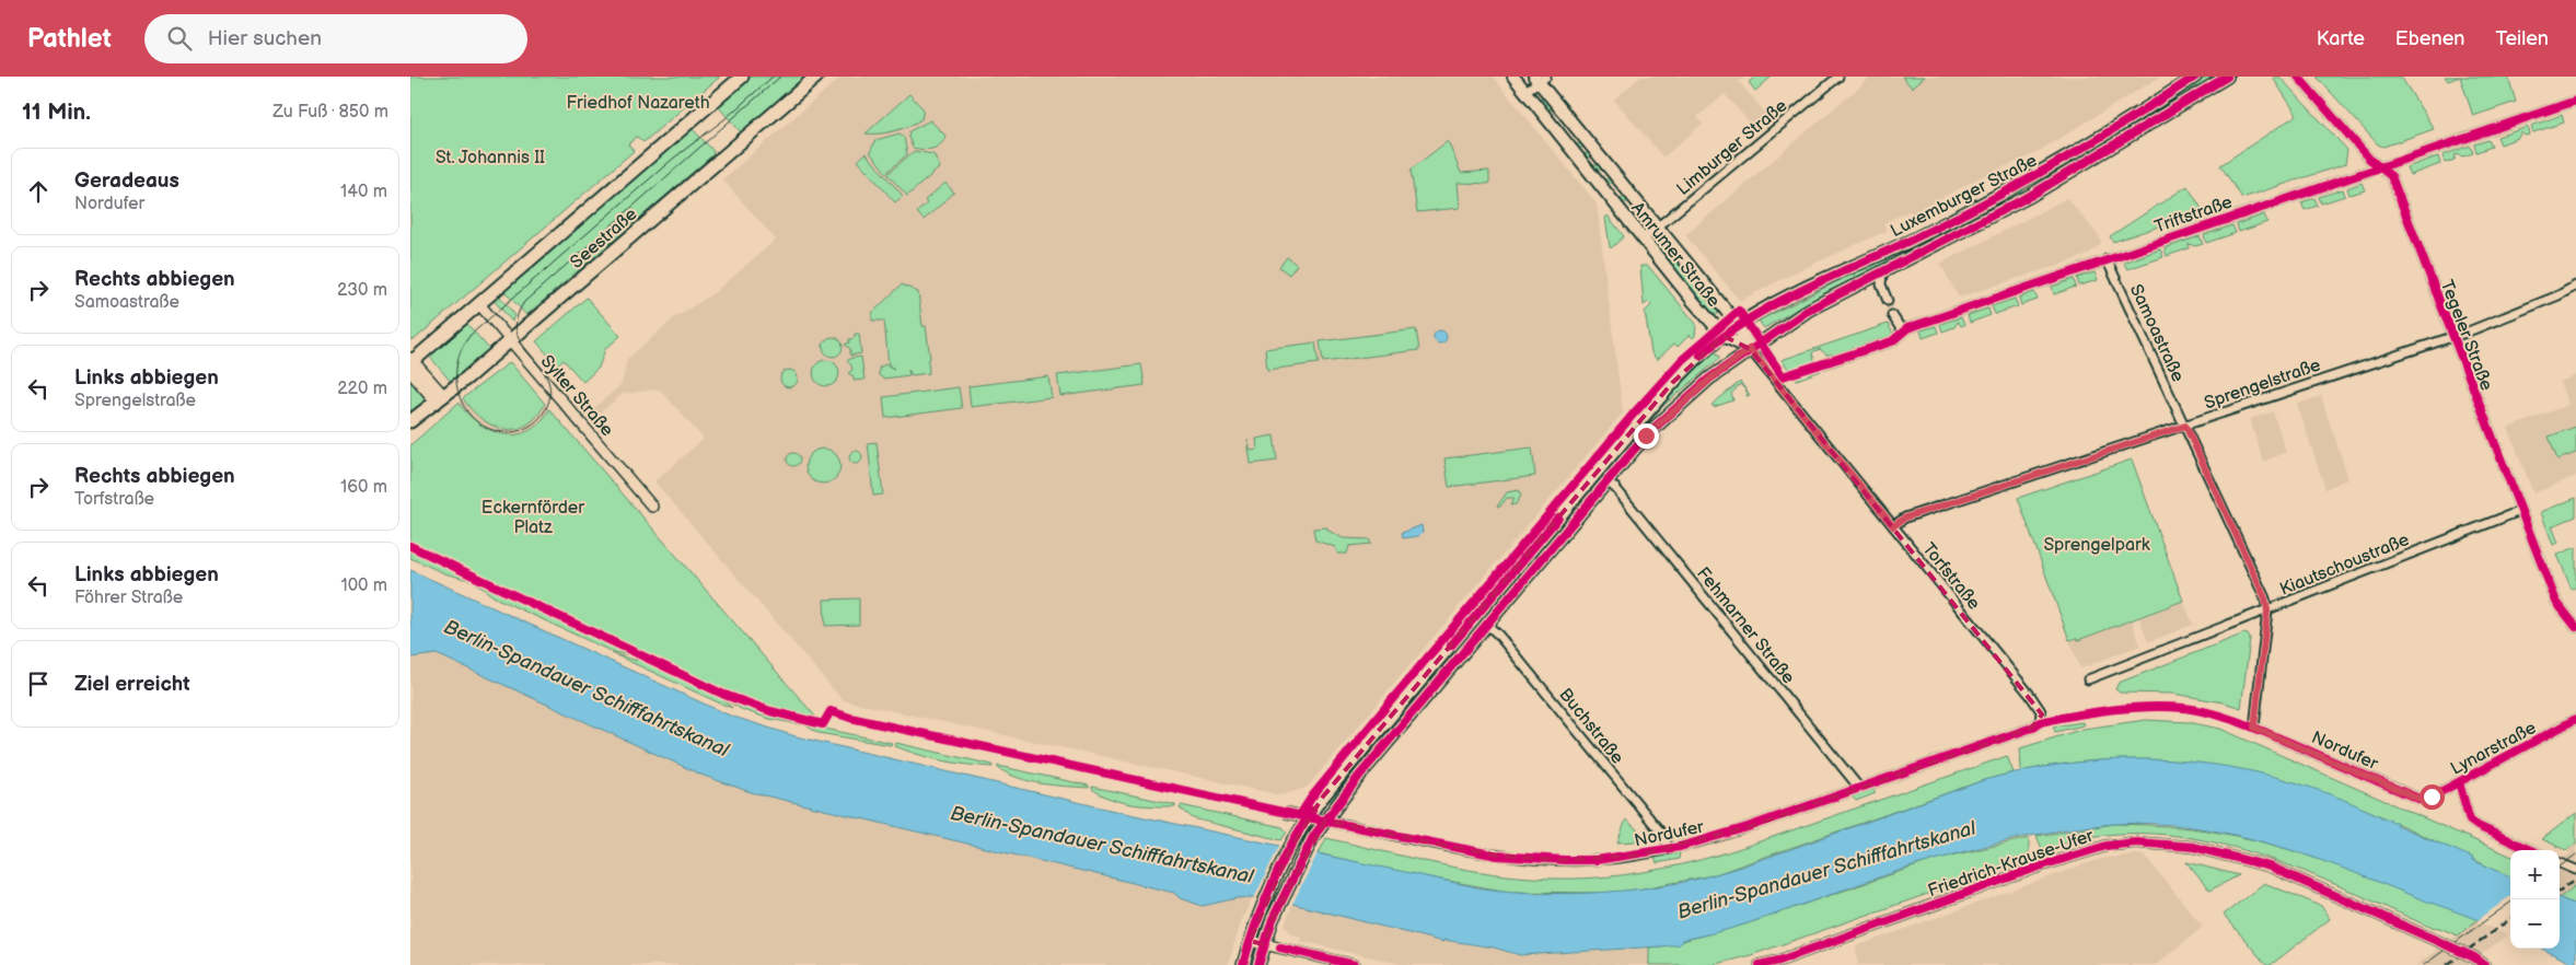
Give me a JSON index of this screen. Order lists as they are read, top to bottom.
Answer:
{
  "streets": {
    "main road": ["Luxemburger Straße", "Seestraße", "Amrumer Straße"],
    "street": [
      "Limburger Straße",
      "Triftstraße",
      "Samoastraße",
      "Tegeler Straße",
      "Sprengelstraße",
      "Sylter Straße",
      "Kiautschoustraße",
      "Torfstraße",
      "Fehmarner Straße",
      "Buchstraße",
      "Lynarstraße",
      "Nordufer",
      "Friedrich-Krause-Ufer"
    ]
  },
  "crossings": [
    ["Limburger Straße", "Amrumer Straße"],
    ["Luxemburger Straße", "Amrumer Straße"],
    ["Luxemburger Straße", "Torfstraße"],
    ["Luxemburger Straße", "Fehmarner Straße"],
    ["Luxemburger Straße", "Buchstraße"],
    ["Luxemburger Straße", "Nordufer"],
    ["Triftstraße", "Samoastraße"],
    ["Triftstraße", "Tegeler Straße"],
    ["Seestraße", "Sylter Straße"],
    ["Amrumer Straße", "Torfstraße"],
    ["Samoastraße", "Sprengelstraße"],
    ["Samoastraße", "Kiautschoustraße"],
    ["Samoastraße", "Nordufer"],
    ["Tegeler Straße", "Sprengelstraße"],
    ["Tegeler Straße", "Kiautschoustraße"],
    ["Sprengelstraße", "Torfstraße"],
    ["Torfstraße", "Nordufer"],
    ["Fehmarner Straße", "Nordufer"],
    ["Buchstraße", "Nordufer"],
    ["Lynarstraße", "Nordufer"]
  ],
  "water": ["Berlin-Spandauer Schifffahrtskanal"],
  "parks": [
    "Friedhof Nazareth",
    "St. Johannis II",
    "Eckernförder Platz",
    "Sprengelpark"
  ],
  "page": {
    "header": "Pathlet",
    "search": "Hier suchen",
    "nav": ["Karte", "Ebenen", "Teilen"],
    "heading": ["11 Min.", "Zu Fuß · 850 m"],
    "list": [
      ["Geradeaus", "Nordufer", "140 m"],
      ["Rechts abbiegen", "Samoastraße", "230 m"],
      ["Links abbiegen", "Sprengelstraße", "220 m"],
      ["Rechts abbiegen", "Torfstraße", "160 m"],
      ["Links abbiegen", "Föhrer Straße", "100 m"],
      "Ziel erreicht"
    ],
    "map_buttons": ["+", "−"]
  }
}
